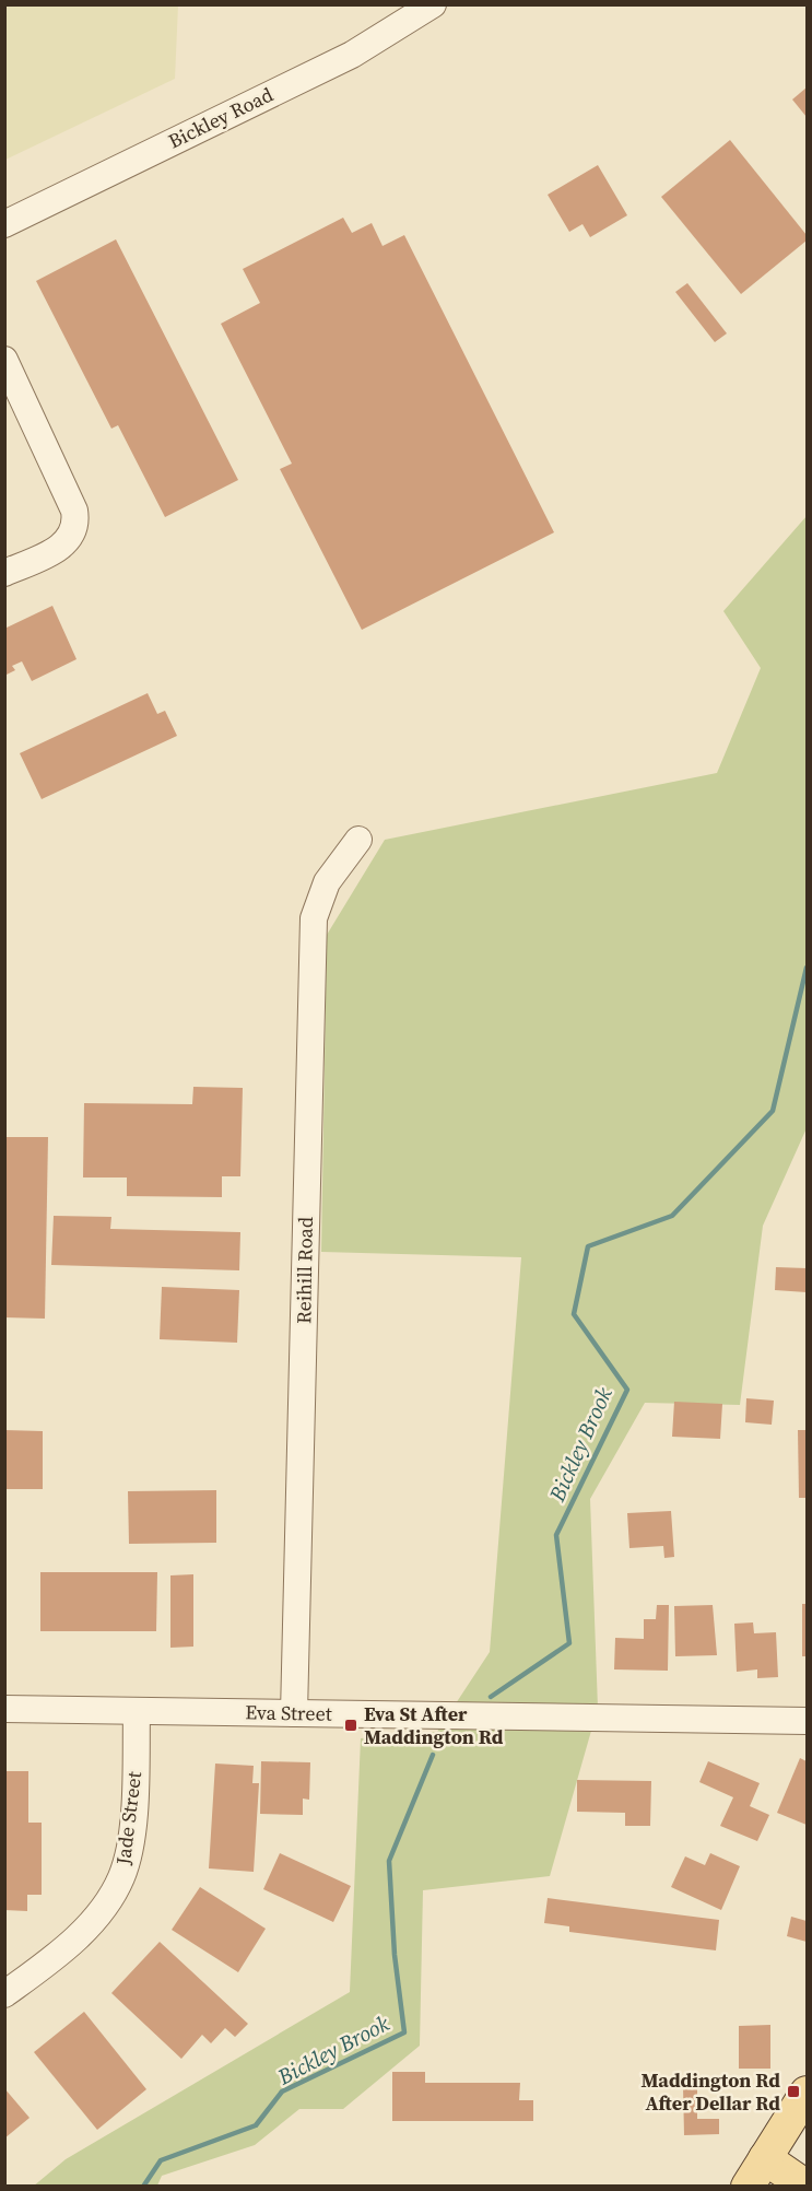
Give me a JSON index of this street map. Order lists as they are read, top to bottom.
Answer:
{
  "streets": {
    "street": [
      "Bickley Road",
      "Reihill Road",
      "Eva Street",
      "Jade Street"
    ]
  },
  "crossings": [
    ["Reihill Road", "Eva Street"],
    ["Eva Street", "Jade Street"]
  ],
  "water": ["Bickley Brook"],
  "places": {
    "transit": ["Eva St After Maddington Rd", "Maddington Rd After Dellar Rd"]
  }
}
